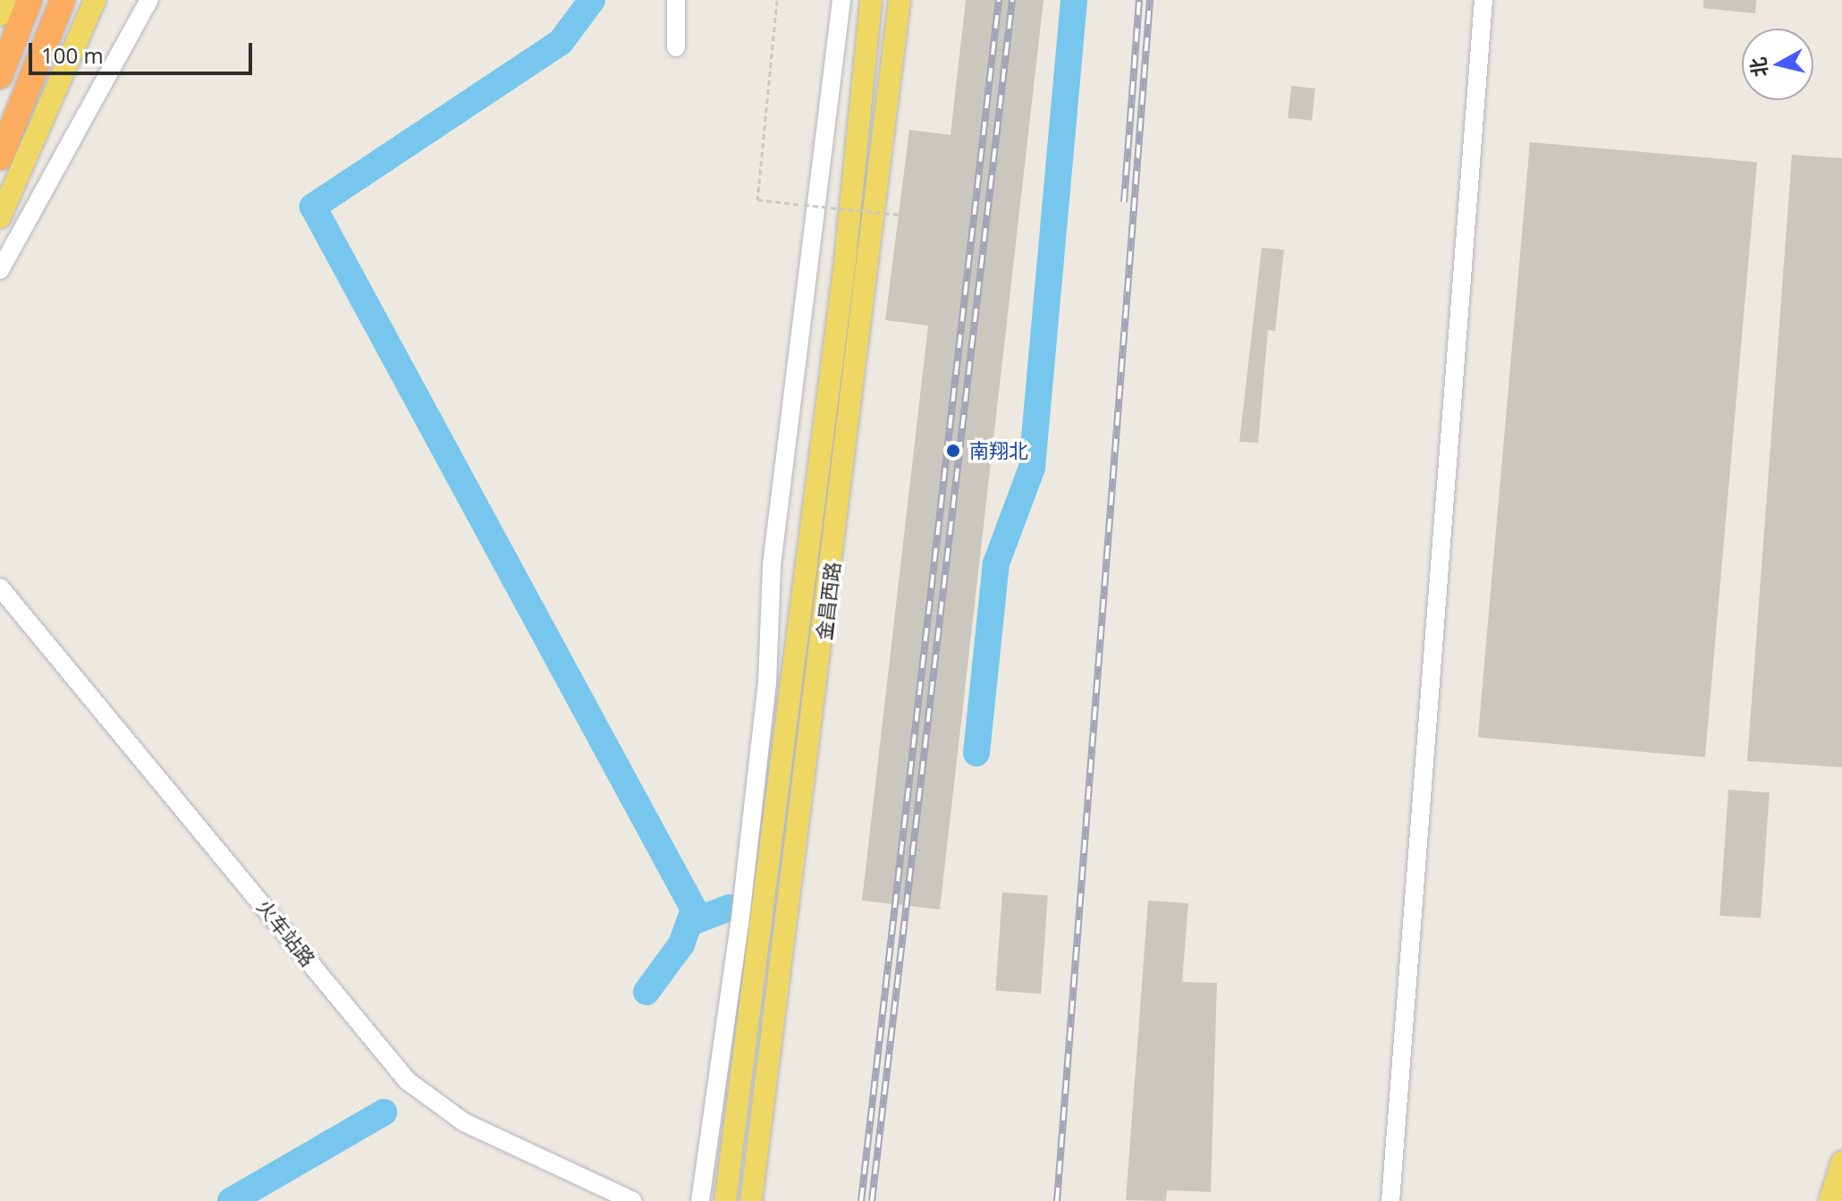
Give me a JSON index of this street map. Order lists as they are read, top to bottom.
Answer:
{
  "streets": {
    "main road": ["金昌西路"],
    "street": ["火车站路"]
  },
  "places": ["南翔北"],
  "scale_bar": "100 m",
  "north": "left"
}
